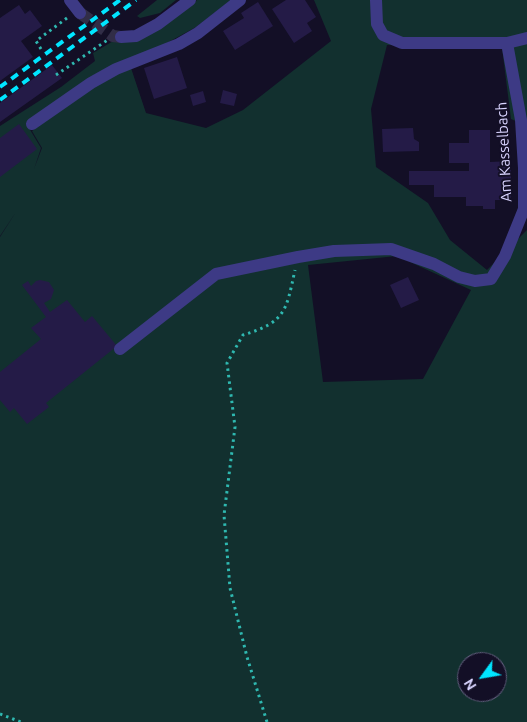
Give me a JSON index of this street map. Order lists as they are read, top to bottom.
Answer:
{
  "streets": {
    "lane": ["Am Kasselbach"]
  },
  "north": "bottom left"
}
